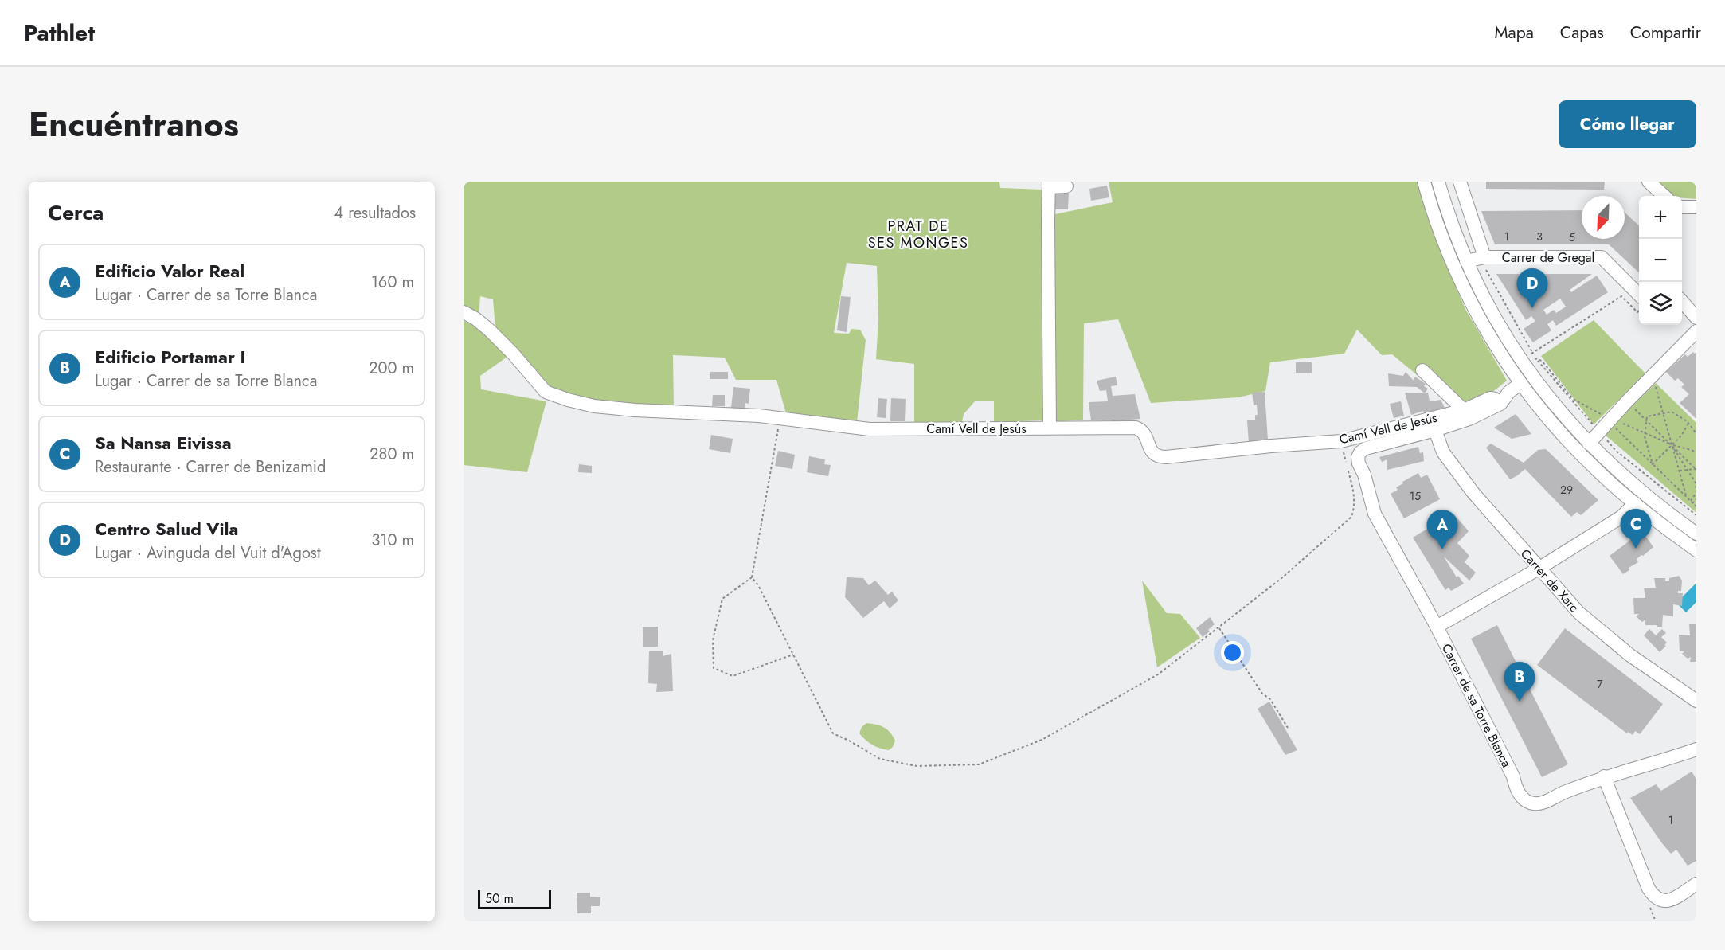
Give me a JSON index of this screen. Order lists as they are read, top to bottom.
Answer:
{
  "streets": {
    "street": [
      "Carrer de Gregal",
      "Camí Vell de Jesús",
      "Carrer de Xarc",
      "Carrer de sa Torre Blanca"
    ]
  },
  "crossings": [
    ["Camí Vell de Jesús", "Carrer de Xarc"],
    ["Camí Vell de Jesús", "Carrer de sa Torre Blanca"]
  ],
  "districts": ["PRAT DE SES MONGES"],
  "house_numbers": [
    "1",
    "3",
    "5",
    "29",
    "15",
    "7",
    "1"
  ],
  "scale_bar": "50 m",
  "north": "bottom left",
  "page": {
    "header": "Pathlet",
    "nav": ["Mapa", "Capas", "Compartir"],
    "title": "Encuéntranos",
    "buttons": "Cómo llegar",
    "heading": ["Cerca", "4 resultados"],
    "map_buttons": ["+", "−"],
    "list": [
      {
        "mark": "A",
        "name": "Edificio Valor Real",
        "note": "Lugar · Carrer de sa Torre Blanca",
        "value": "160 m"
      },
      {
        "mark": "B",
        "name": "Edificio Portamar I",
        "note": "Lugar · Carrer de sa Torre Blanca",
        "value": "200 m"
      },
      {
        "mark": "C",
        "name": "Sa Nansa Eivissa",
        "note": "Restaurante · Carrer de Benizamid",
        "value": "280 m"
      },
      {
        "mark": "D",
        "name": "Centro Salud Vila",
        "note": "Lugar · Avinguda del Vuit d'Agost",
        "value": "310 m"
      }
    ],
    "pins": [
      "D",
      "C",
      "A",
      "B"
    ],
    "scale": "50 m"
  }
}
